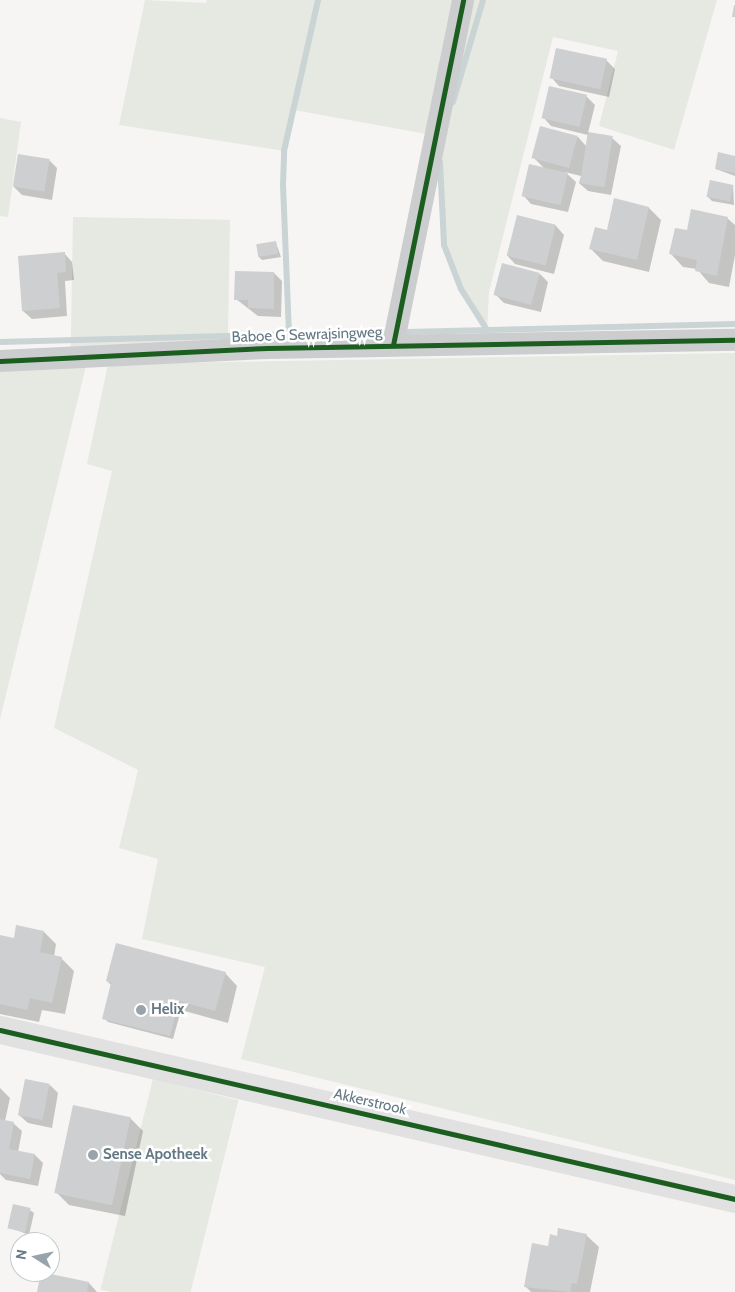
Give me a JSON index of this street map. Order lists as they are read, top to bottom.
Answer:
{
  "streets": {
    "street": ["Baboe G Sewrajsingweg", "Akkerstrook"]
  },
  "places": ["Helix", "Sense Apotheek"],
  "north": "left"
}
